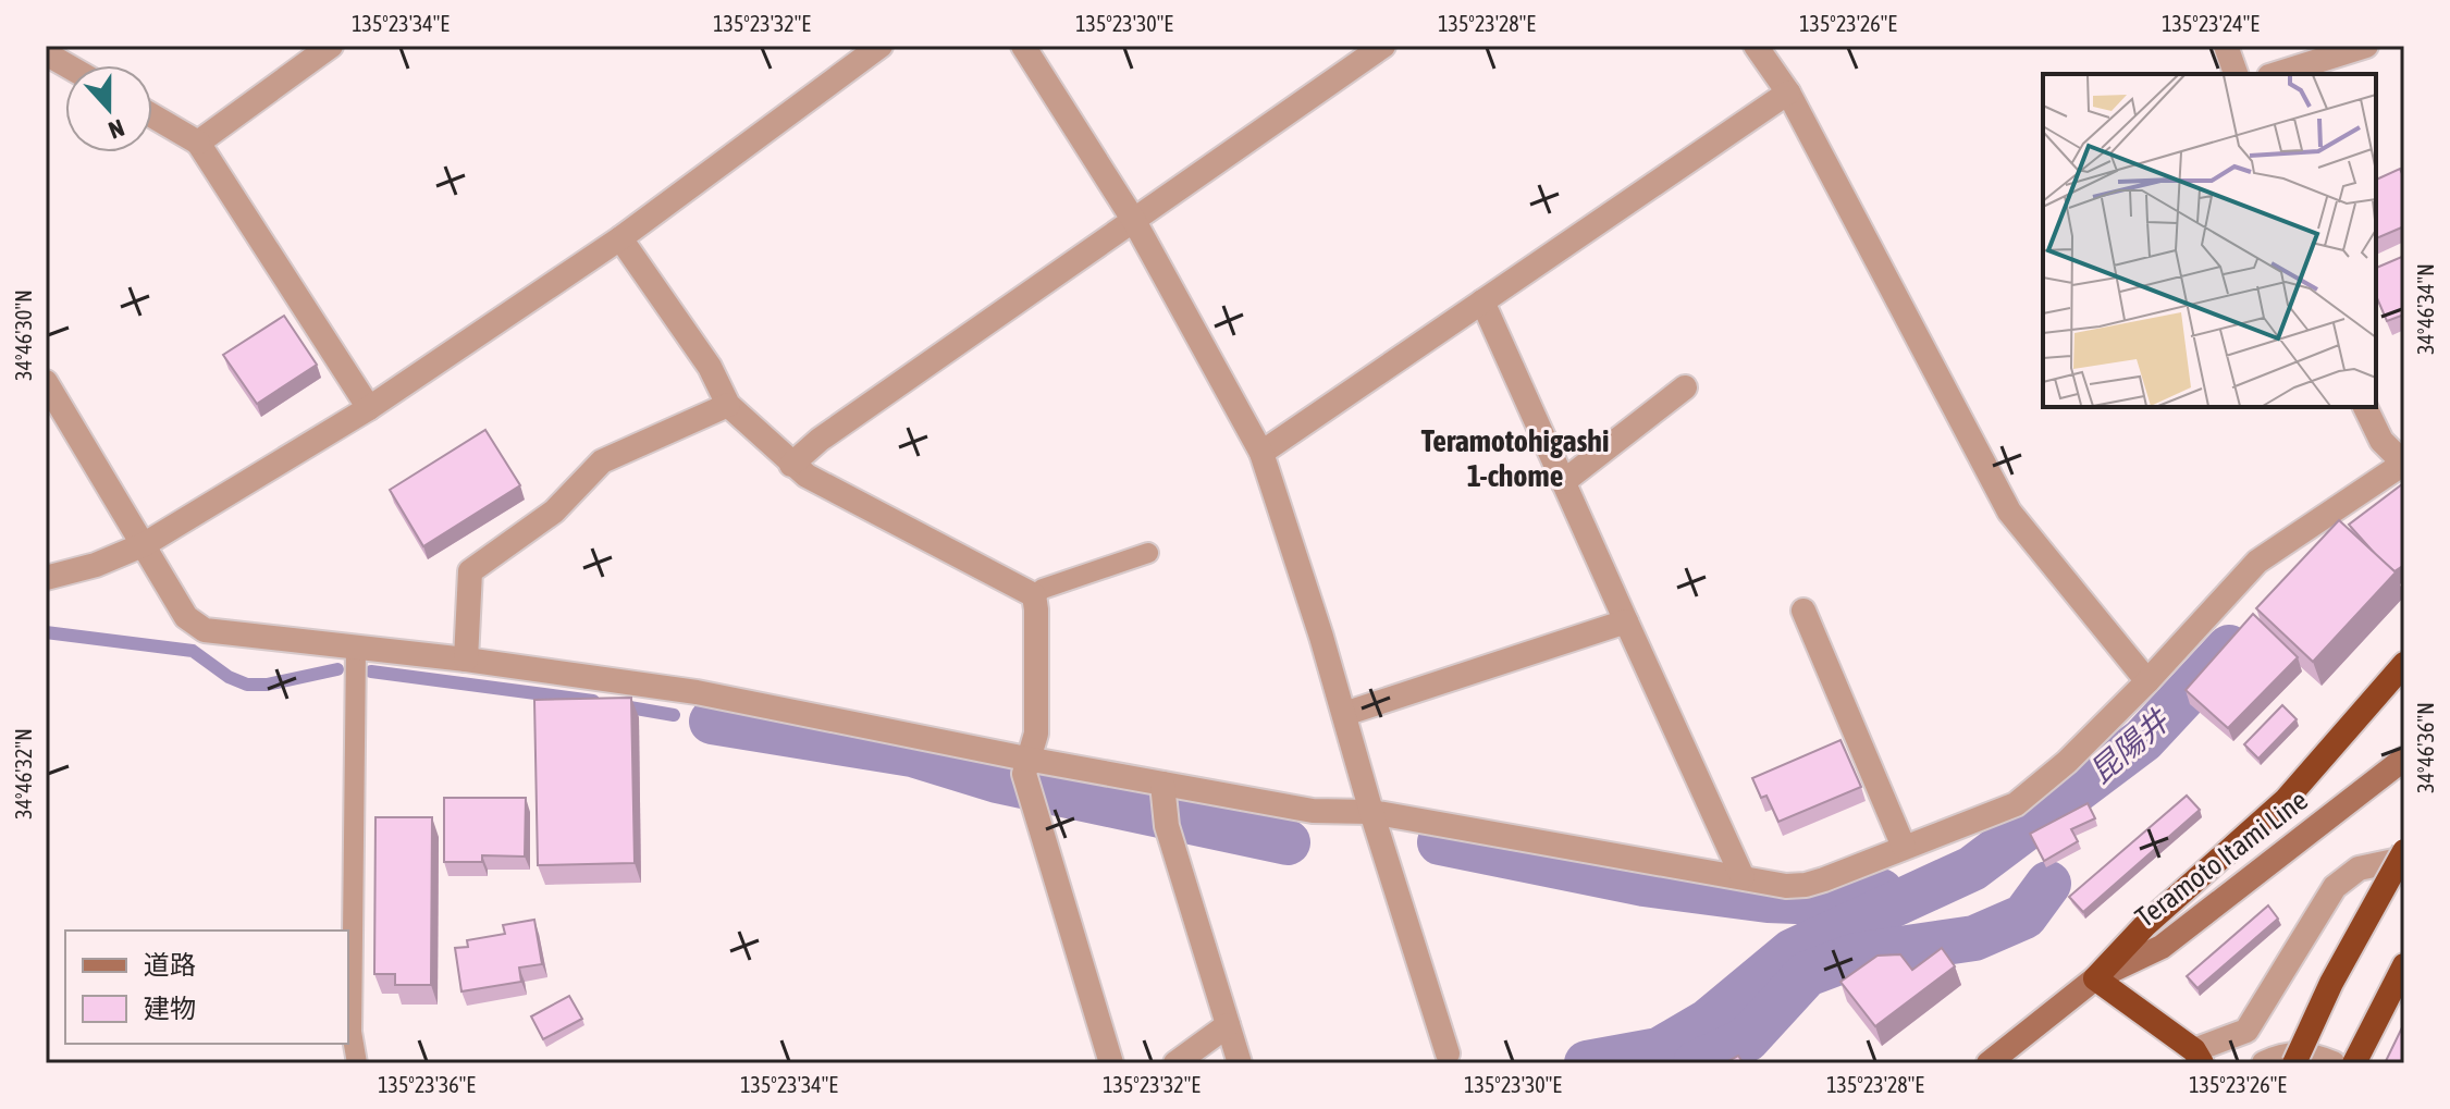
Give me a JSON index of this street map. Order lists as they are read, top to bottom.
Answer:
{
  "streets": {
    "main road": ["Teramoto Itami Line"]
  },
  "districts": ["Teramotohigashi 1-chome"],
  "water": ["昆陽井"],
  "legend": ["道路", "建物"],
  "north": "bottom",
  "coordinates": [
    "135°23'34\"E",
    "135°23'32\"E",
    "135°23'30\"E",
    "135°23'28\"E",
    "135°23'26\"E",
    "135°23'24\"E",
    "34°46'34\"N",
    "34°46'30\"N",
    "34°46'36\"N",
    "34°46'32\"N",
    "135°23'36\"E"
  ]
}
